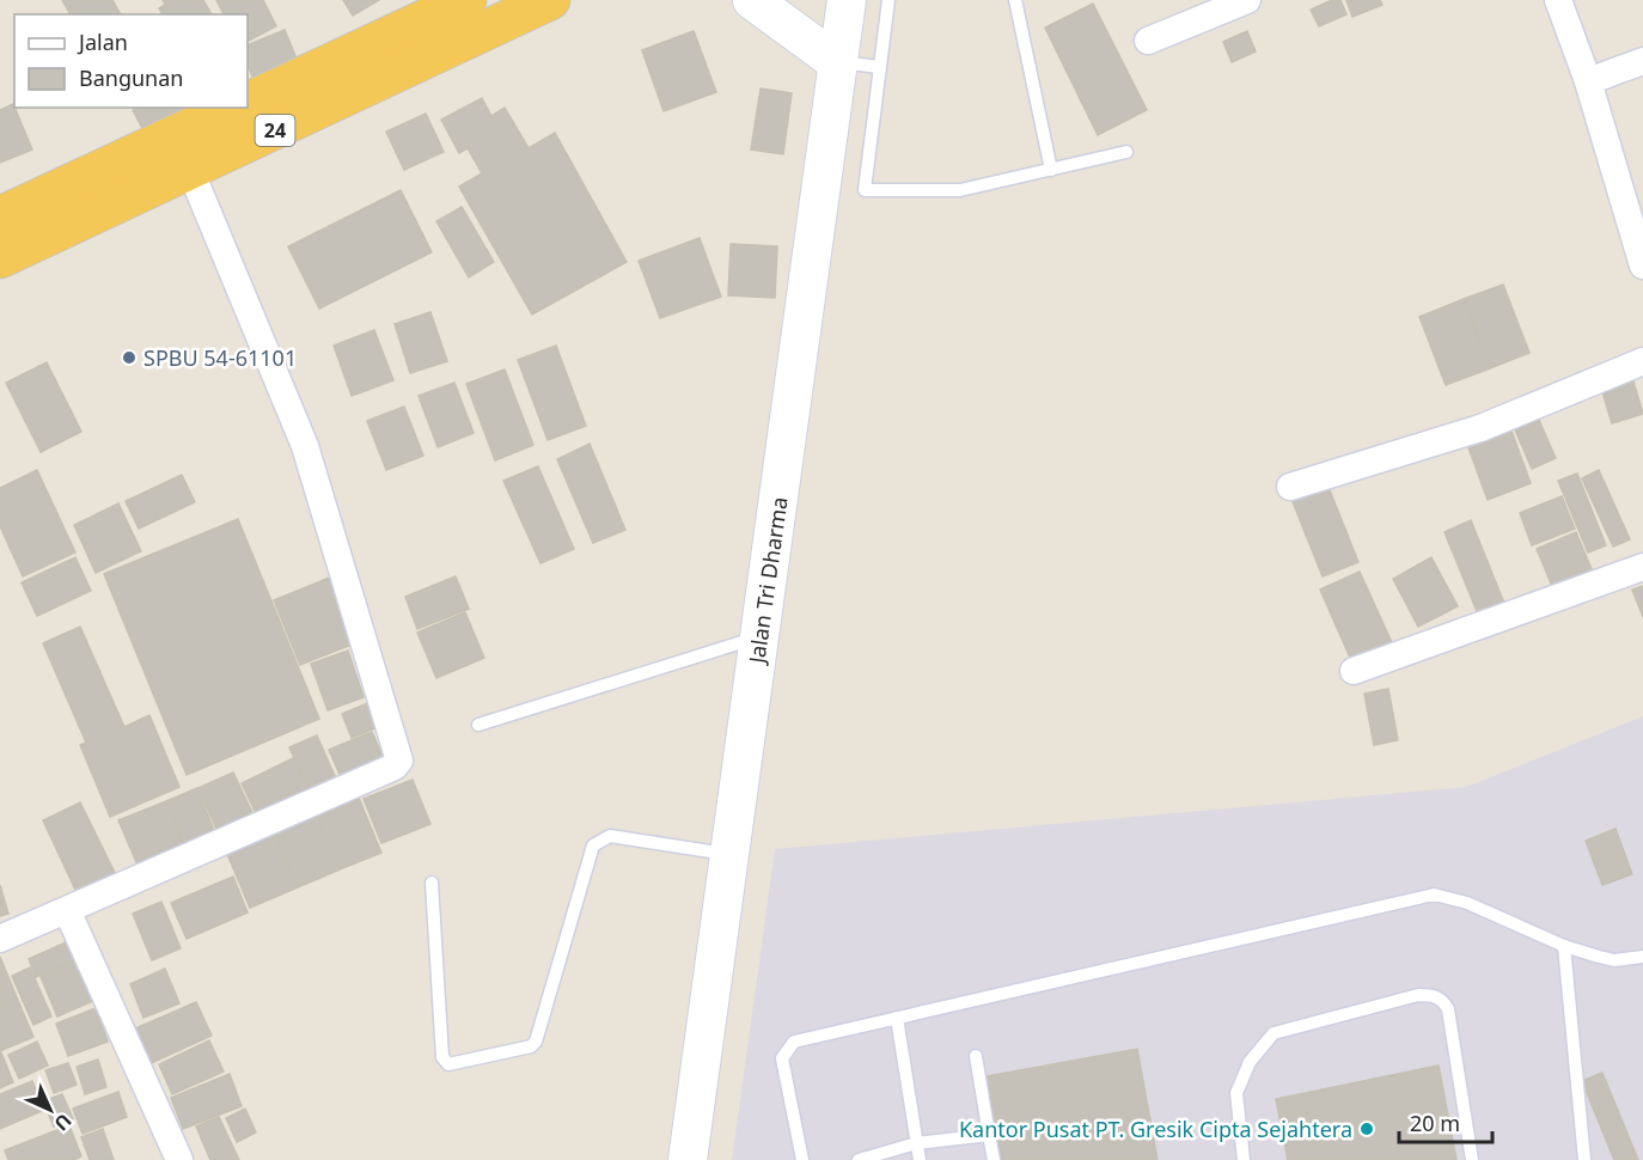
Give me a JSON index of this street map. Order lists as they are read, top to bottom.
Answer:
{
  "streets": {
    "highway": ["24"],
    "main road": ["Jalan Tri Dharma"]
  },
  "places": ["SPBU 54-61101", "Kantor Pusat PT. Gresik Cipta Sejahtera"],
  "legend": ["Jalan", "Bangunan"],
  "scale_bar": "20 m",
  "north": "bottom right"
}
